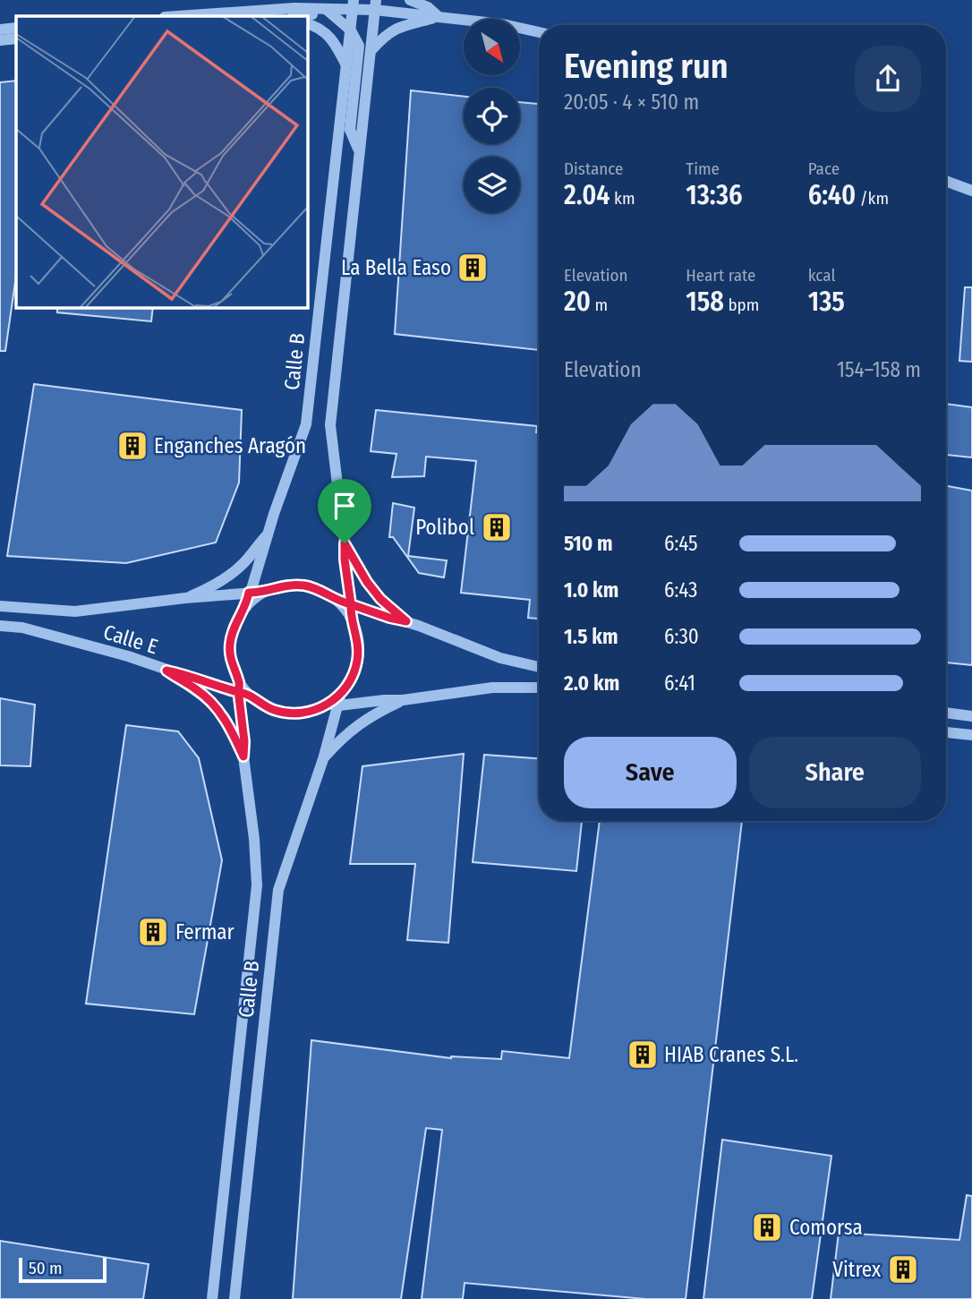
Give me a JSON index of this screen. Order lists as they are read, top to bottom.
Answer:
{
  "streets": {
    "street": ["Calle B", "Calle E"]
  },
  "crossings": [
    ["Calle B", "Calle E"]
  ],
  "places": {
    "building": [
      "La Bella Easo",
      "Enganches Aragón",
      "Polibol",
      "Fermar",
      "HIAB Cranes S.L.",
      "Comorsa",
      "Vitrex"
    ]
  },
  "scale_bar": "50 m",
  "north": "bottom right",
  "page": {
    "heading": ["Evening run", "20:05 · 4 × 510 m"],
    "stats": [
      ["Distance", "2.04 km"],
      ["Time", "13:36"],
      ["Pace", "6:40 /km"],
      ["Elevation", "20 m"],
      ["Heart rate", "158 bpm"],
      ["kcal", "135"]
    ],
    "chart": ["Elevation", "154–158 m"],
    "list": [
      {
        "name": "510 m",
        "note": "6:45"
      },
      {
        "name": "1.0 km",
        "note": "6:43"
      },
      {
        "name": "1.5 km",
        "note": "6:30"
      },
      {
        "name": "2.0 km",
        "note": "6:41"
      }
    ],
    "buttons": ["Save", "Share"],
    "scale": "50 m"
  }
}
